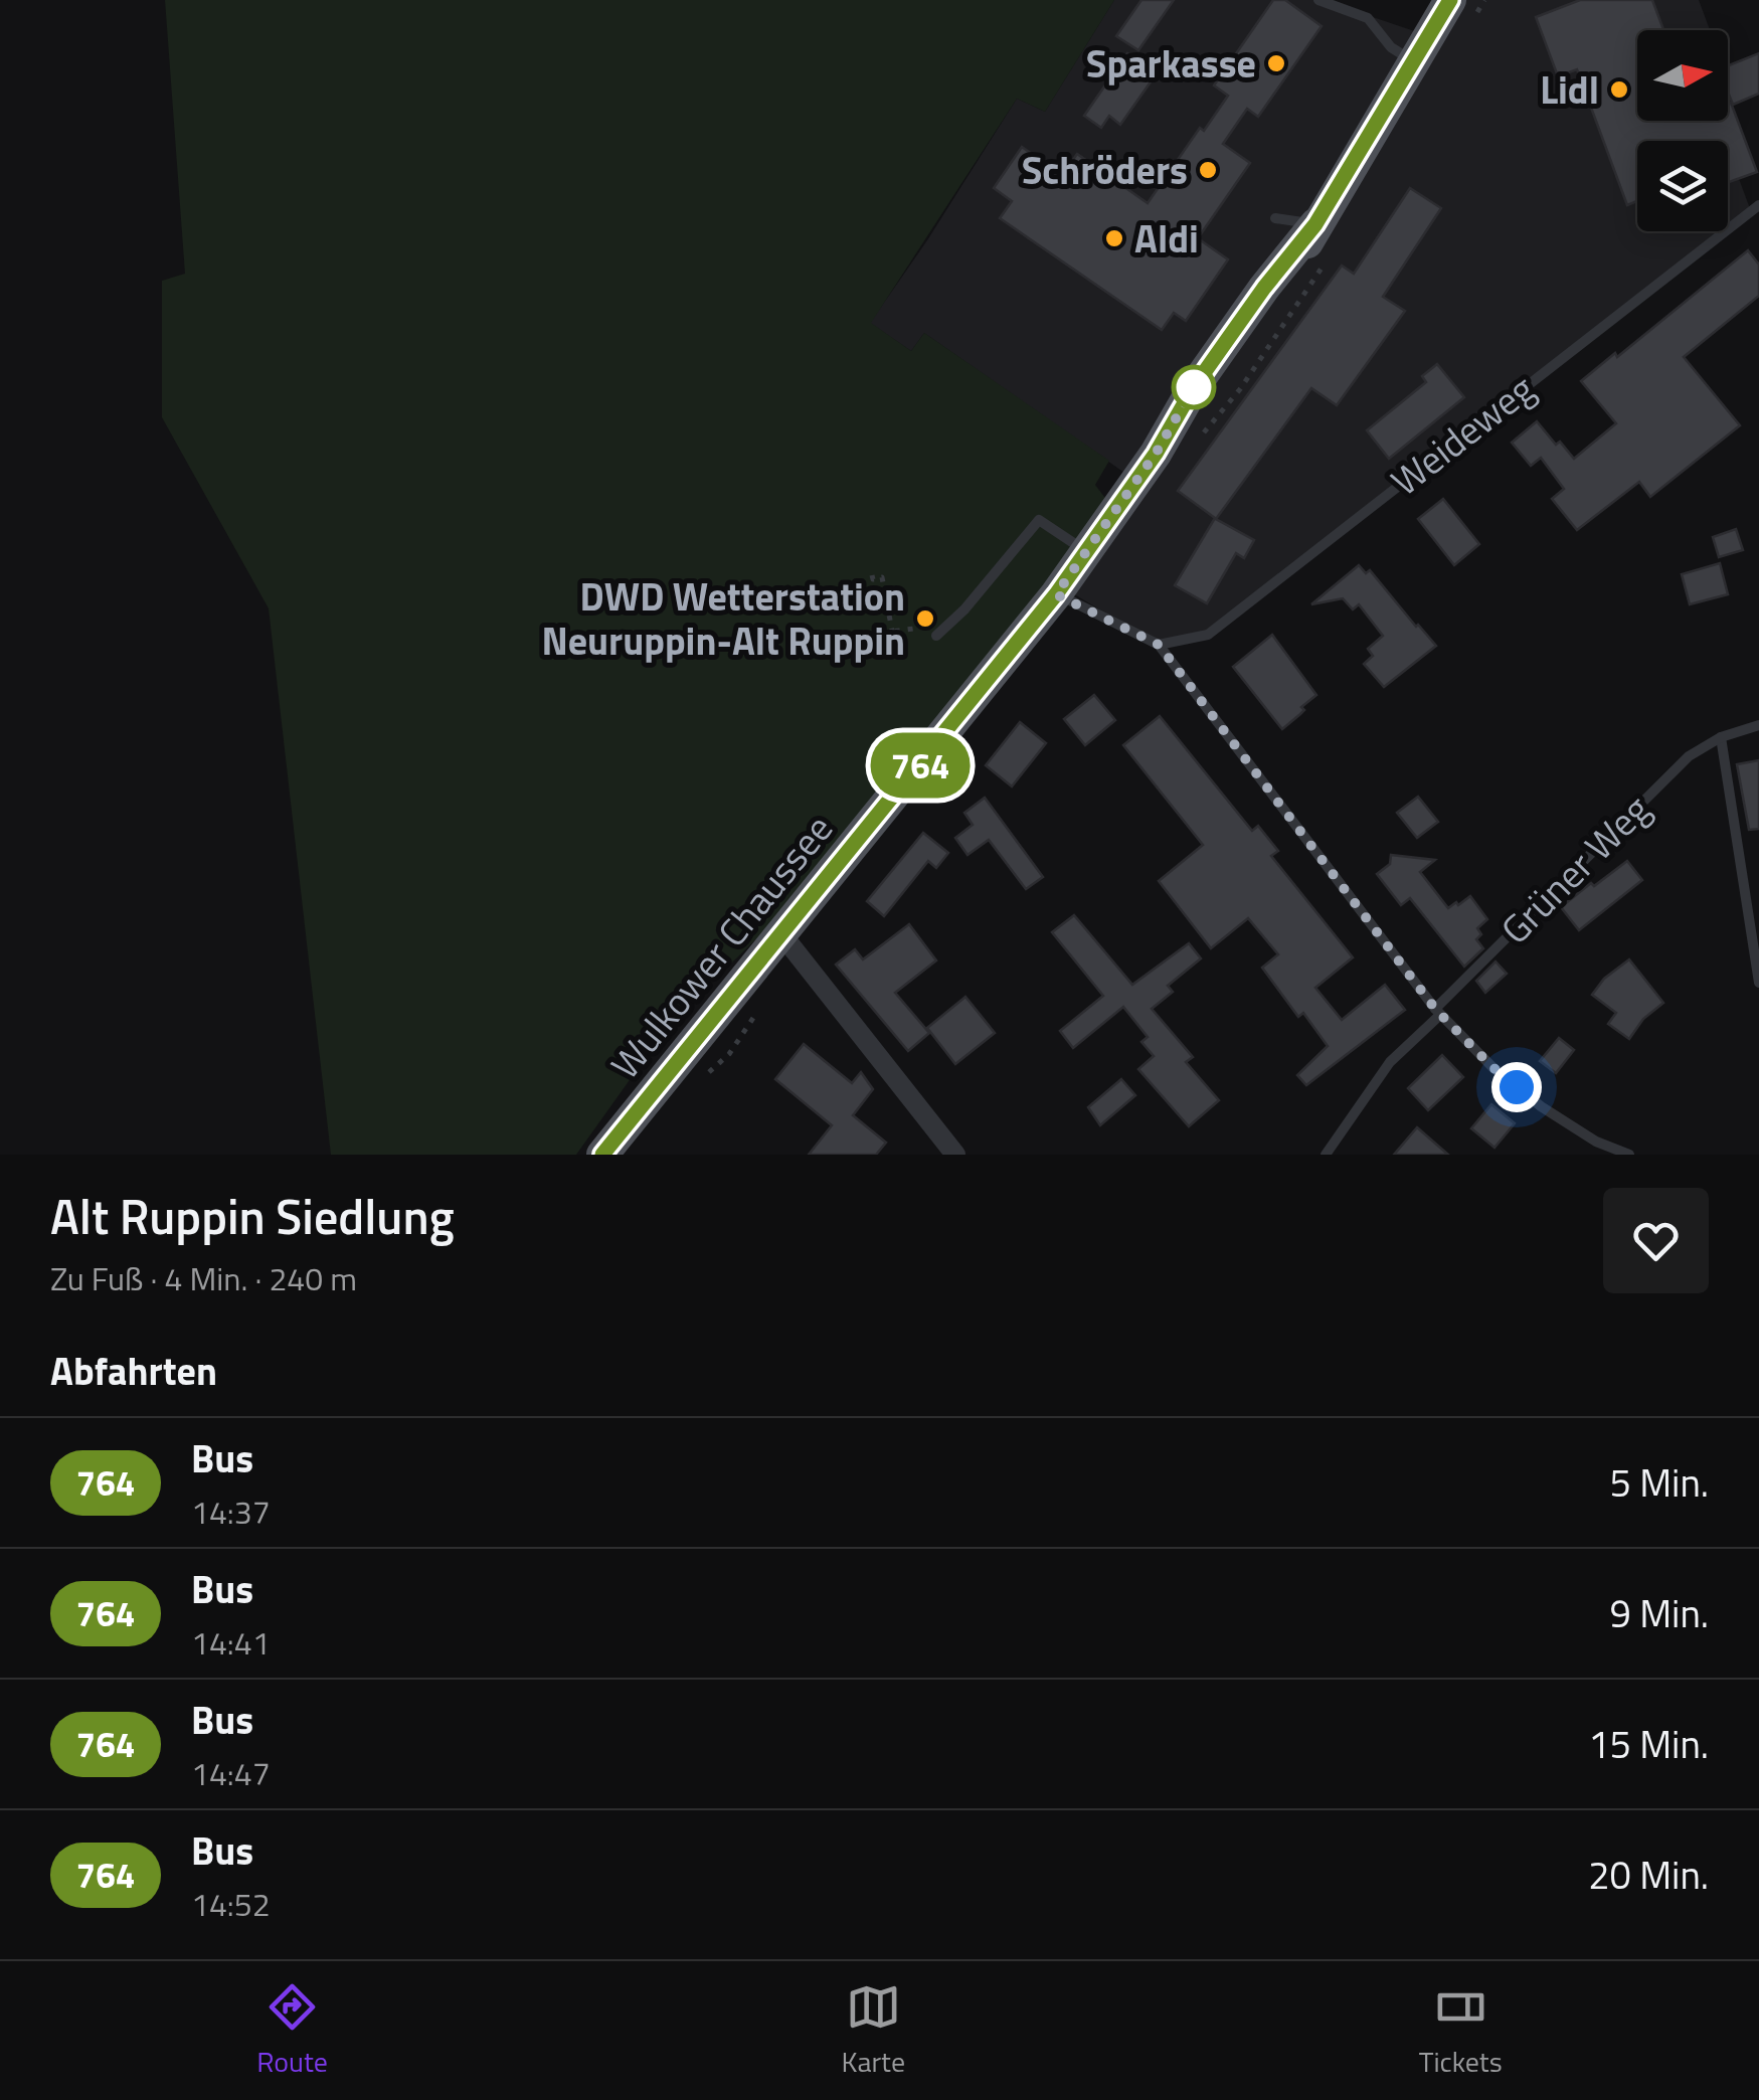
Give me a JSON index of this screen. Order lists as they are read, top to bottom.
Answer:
{
  "streets": {
    "main road": ["Wulkower Chaussee"],
    "lane": ["Weideweg", "Grüner Weg"]
  },
  "places": [
    "Sparkasse",
    "Lidl",
    "Schröders",
    "Aldi",
    "DWD Wetterstation Neuruppin-Alt Ruppin"
  ],
  "lines": ["bus line 764"],
  "north": "right",
  "page": {
    "on_map": "764",
    "heading": [
      ["Alt Ruppin Siedlung", "Zu Fuß · 4 Min. · 240 m"],
      "Abfahrten"
    ],
    "list": [
      {
        "mark": "764",
        "name": "Bus",
        "note": "14:37",
        "value": "5 Min."
      },
      {
        "mark": "764",
        "name": "Bus",
        "note": "14:41",
        "value": "9 Min."
      },
      {
        "mark": "764",
        "name": "Bus",
        "note": "14:47",
        "value": "15 Min."
      },
      {
        "mark": "764",
        "name": "Bus",
        "note": "14:52",
        "value": "20 Min."
      }
    ],
    "tabs": ["Route", "Karte", "Tickets"]
  }
}
